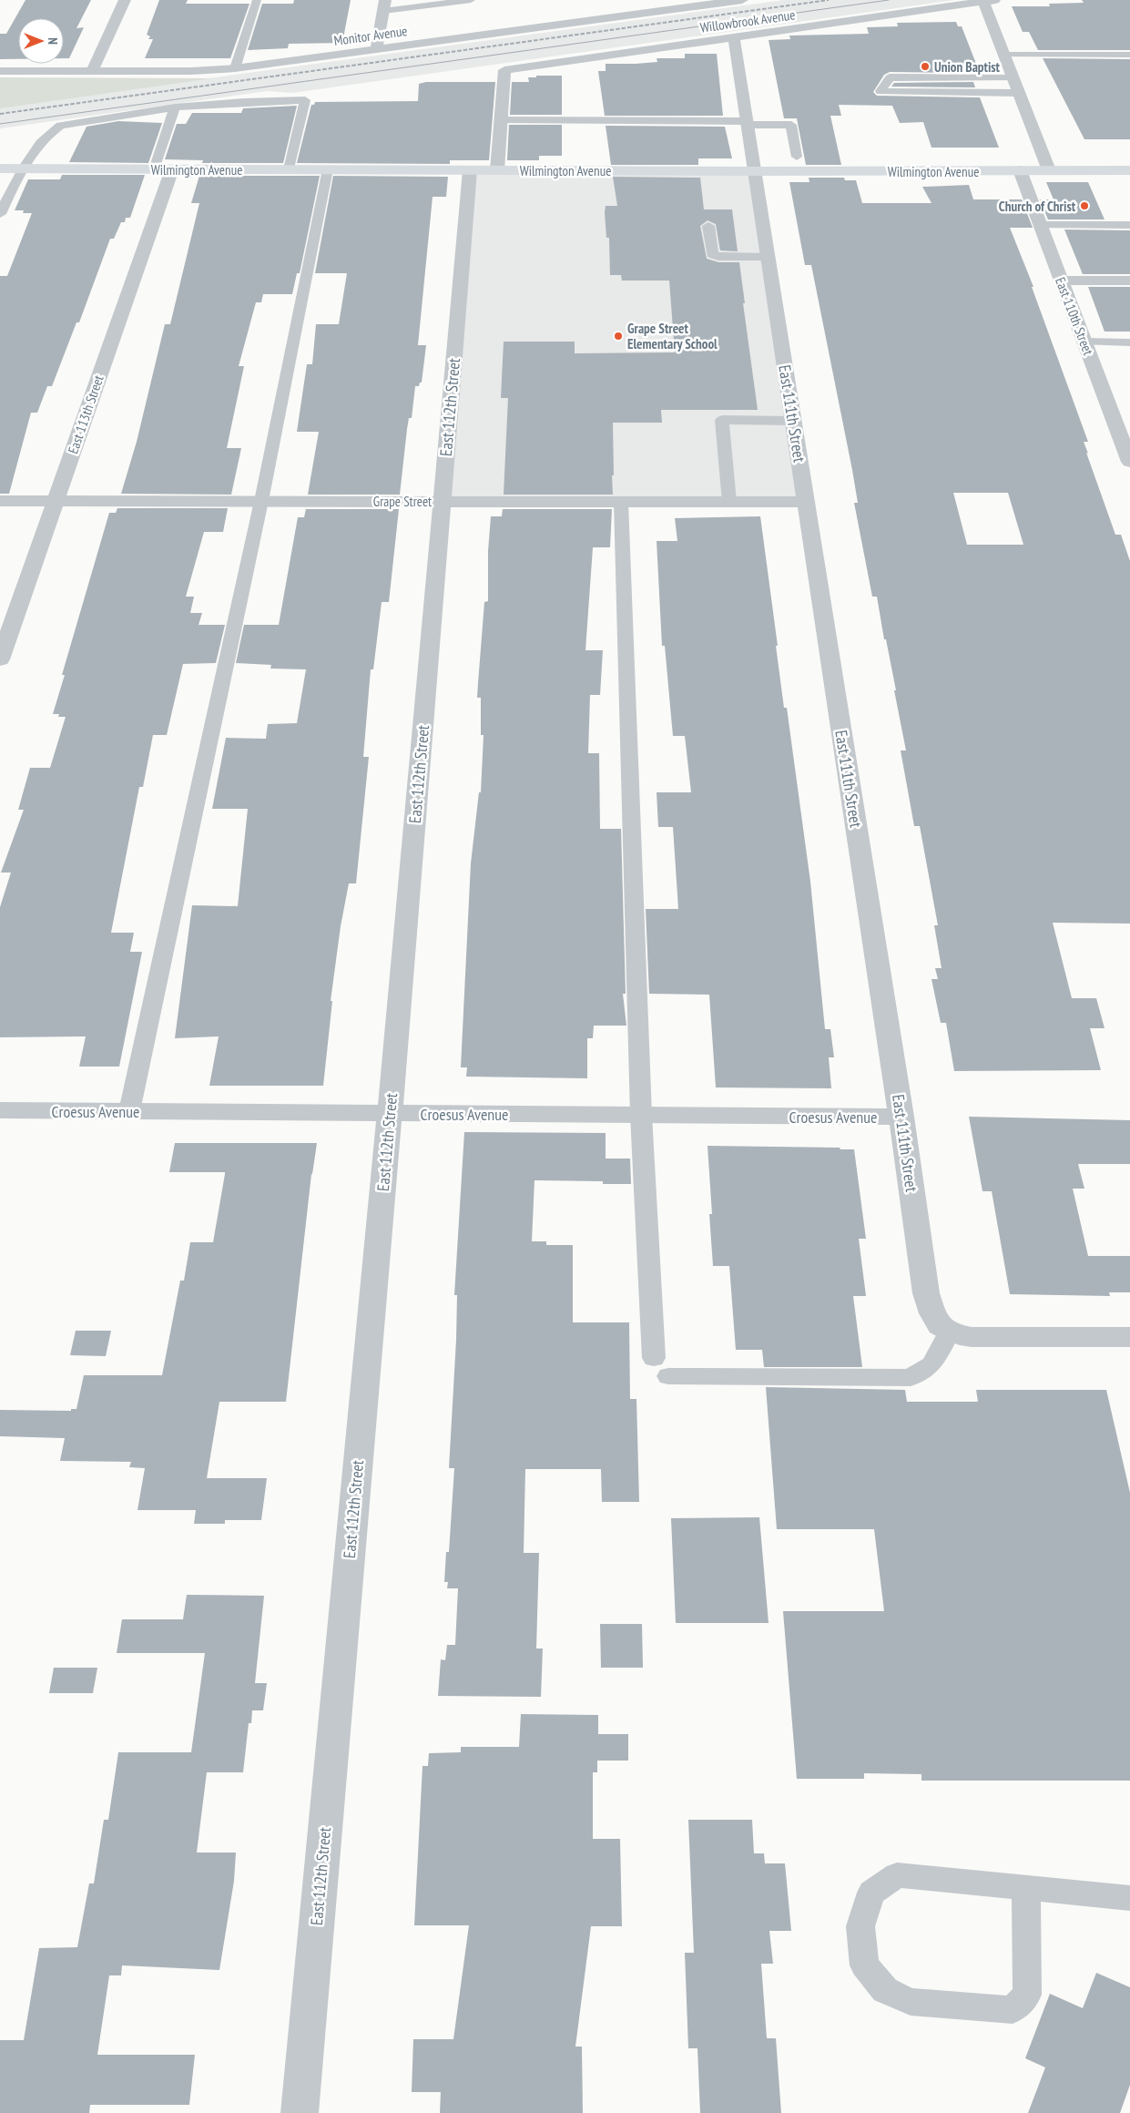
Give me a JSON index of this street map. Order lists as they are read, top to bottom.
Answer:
{
  "streets": {
    "main road": ["Wilmington Avenue"],
    "street": [
      "Willowbrook Avenue",
      "Monitor Avenue",
      "East 110th Street",
      "East 112th Street",
      "East 111th Street",
      "East 113th Street",
      "Grape Street",
      "Croesus Avenue"
    ]
  },
  "crossings": [
    ["Willowbrook Avenue", "East 111th Street"],
    ["Wilmington Avenue", "East 110th Street"],
    ["Wilmington Avenue", "East 112th Street"],
    ["Wilmington Avenue", "East 111th Street"],
    ["Wilmington Avenue", "East 113th Street"],
    ["East 112th Street", "Grape Street"],
    ["East 112th Street", "Croesus Avenue"],
    ["East 111th Street", "Grape Street"],
    ["East 111th Street", "Croesus Avenue"],
    ["East 113th Street", "Grape Street"]
  ],
  "places": ["Union Baptist", "Church of Christ", "Grape Street Elementary School"],
  "north": "right"
}
